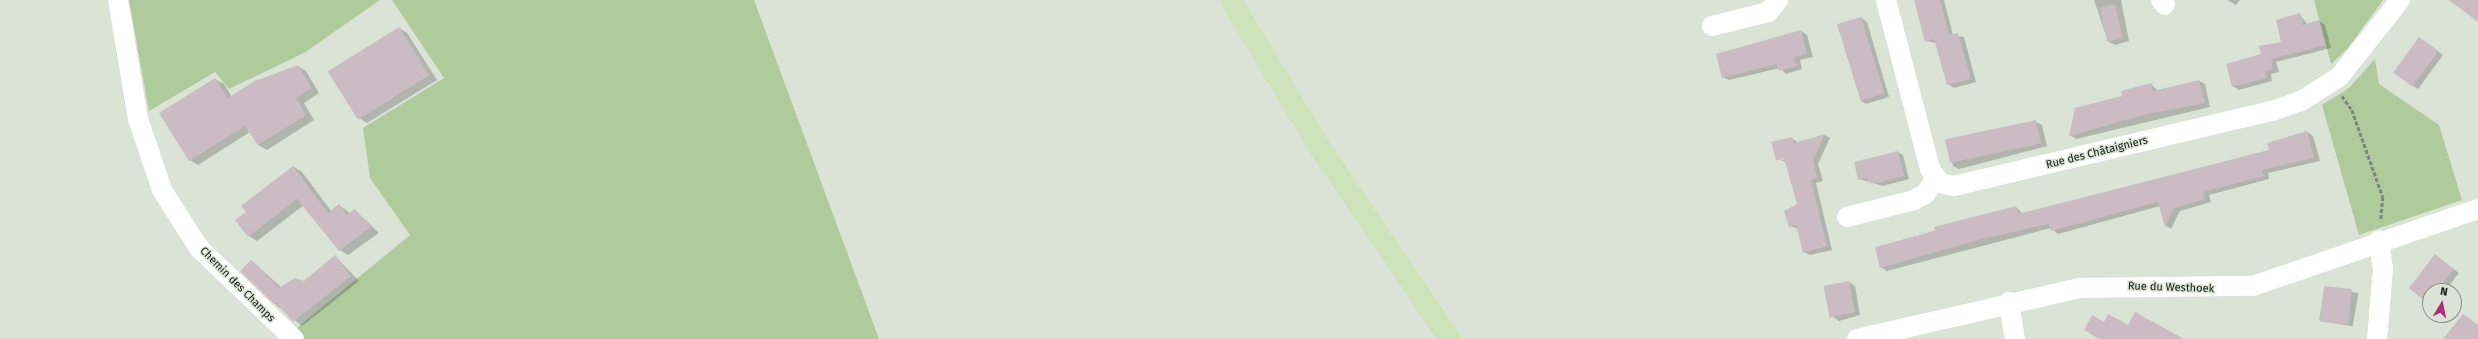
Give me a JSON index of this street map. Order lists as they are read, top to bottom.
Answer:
{
  "streets": {
    "street": ["Rue des Châtaigniers", "Chemin des Champs", "Rue du Westhoek"]
  },
  "north": "top"
}
